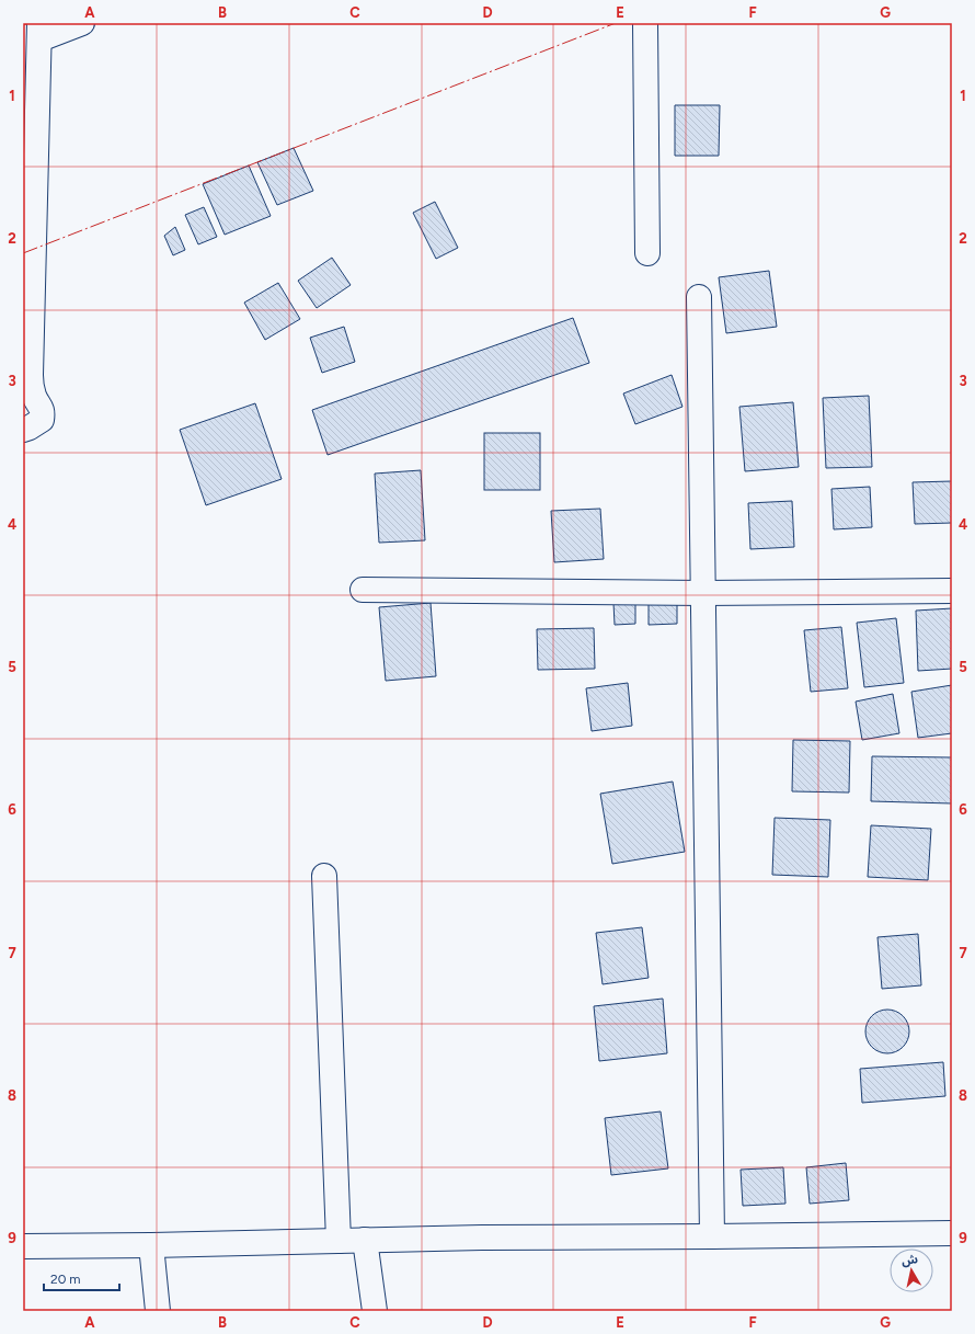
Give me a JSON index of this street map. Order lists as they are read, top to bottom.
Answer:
{
  "scale_bar": "20 m",
  "north": "top",
  "grid": {
    "columns": [
      "A",
      "B",
      "C",
      "D",
      "E",
      "F",
      "G"
    ],
    "rows": [
      "1",
      "2",
      "3",
      "4",
      "5",
      "6",
      "7",
      "8",
      "9"
    ]
  }
}
